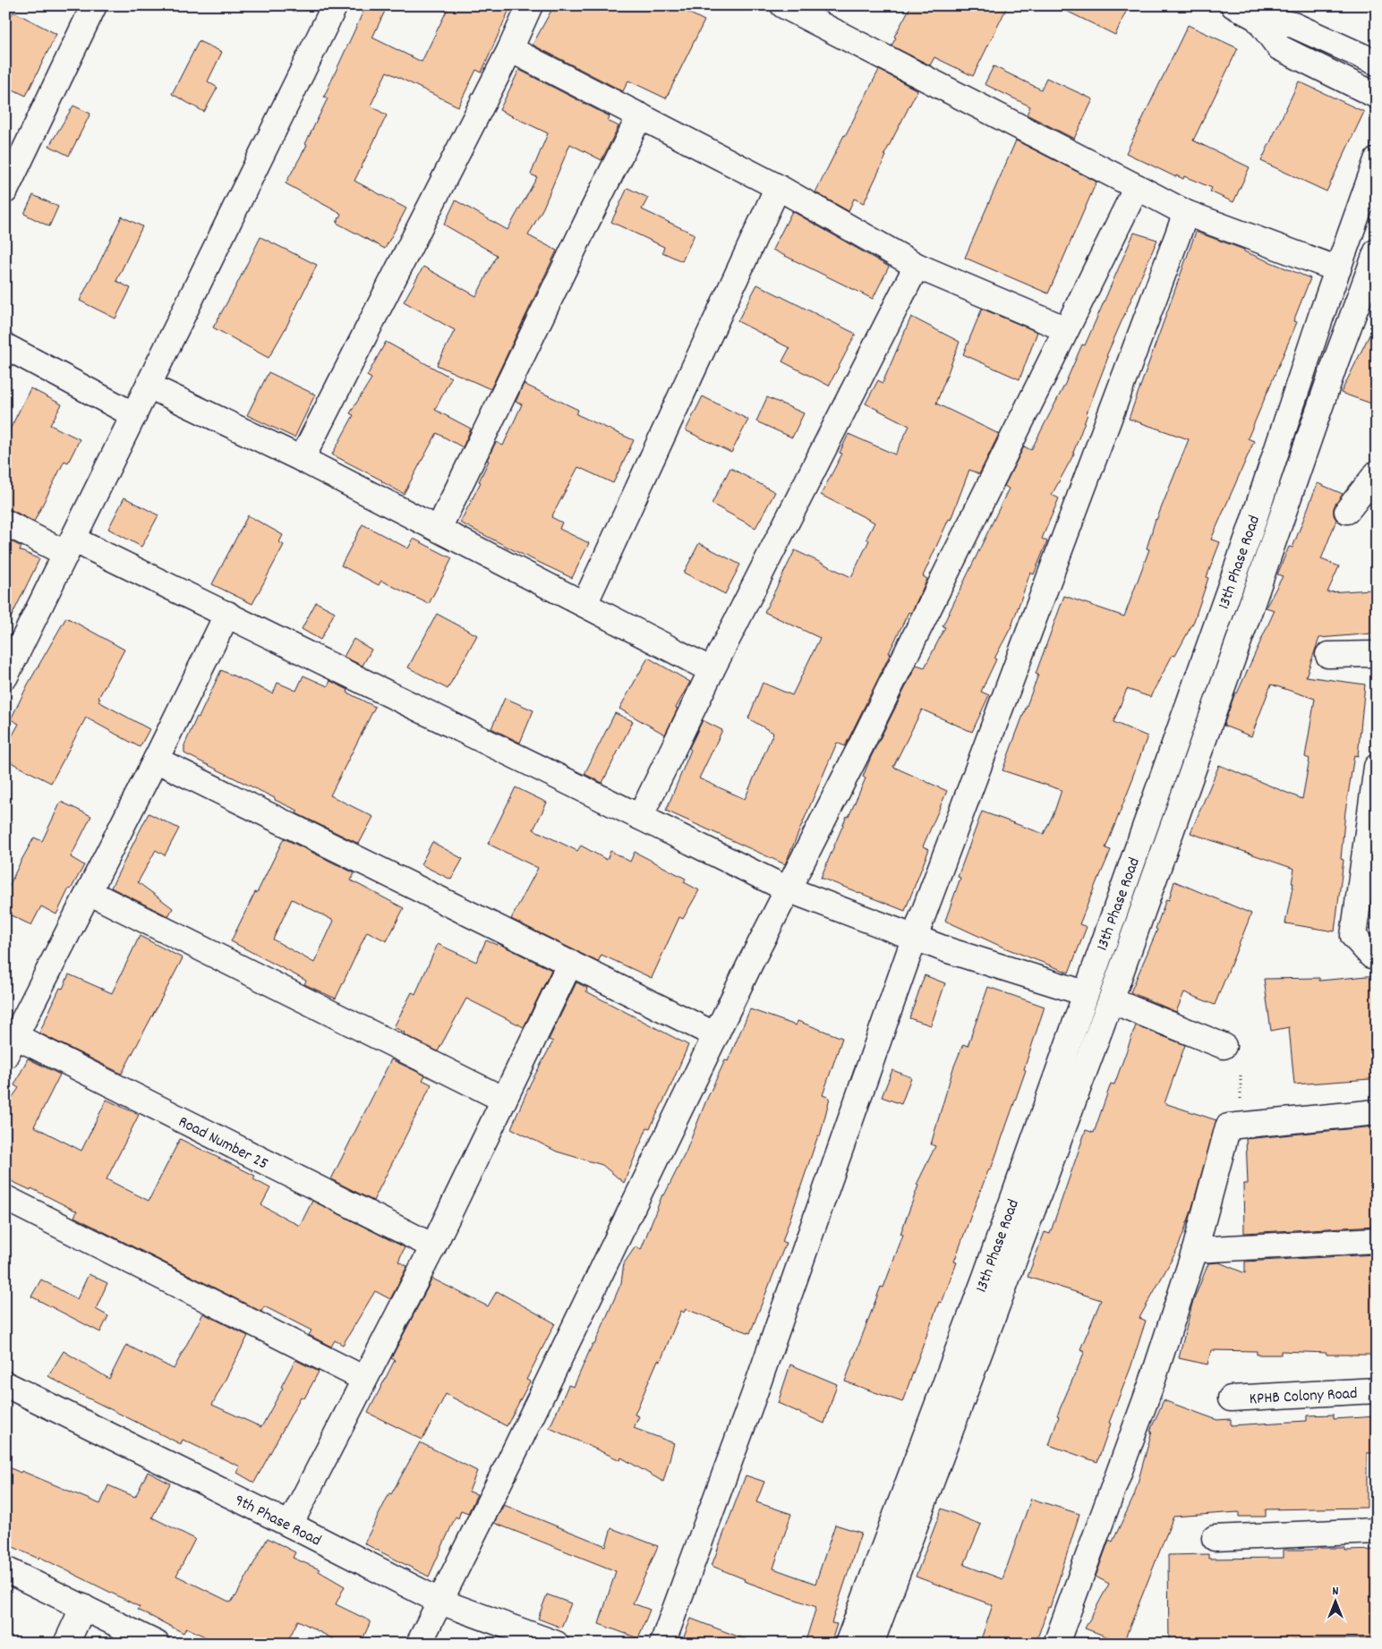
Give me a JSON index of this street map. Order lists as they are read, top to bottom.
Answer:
{
  "streets": {
    "street": [
      "13th Phase Road",
      "Road Number 25",
      "KPHB Colony Road",
      "9th Phase Road"
    ]
  },
  "north": "top"
}
